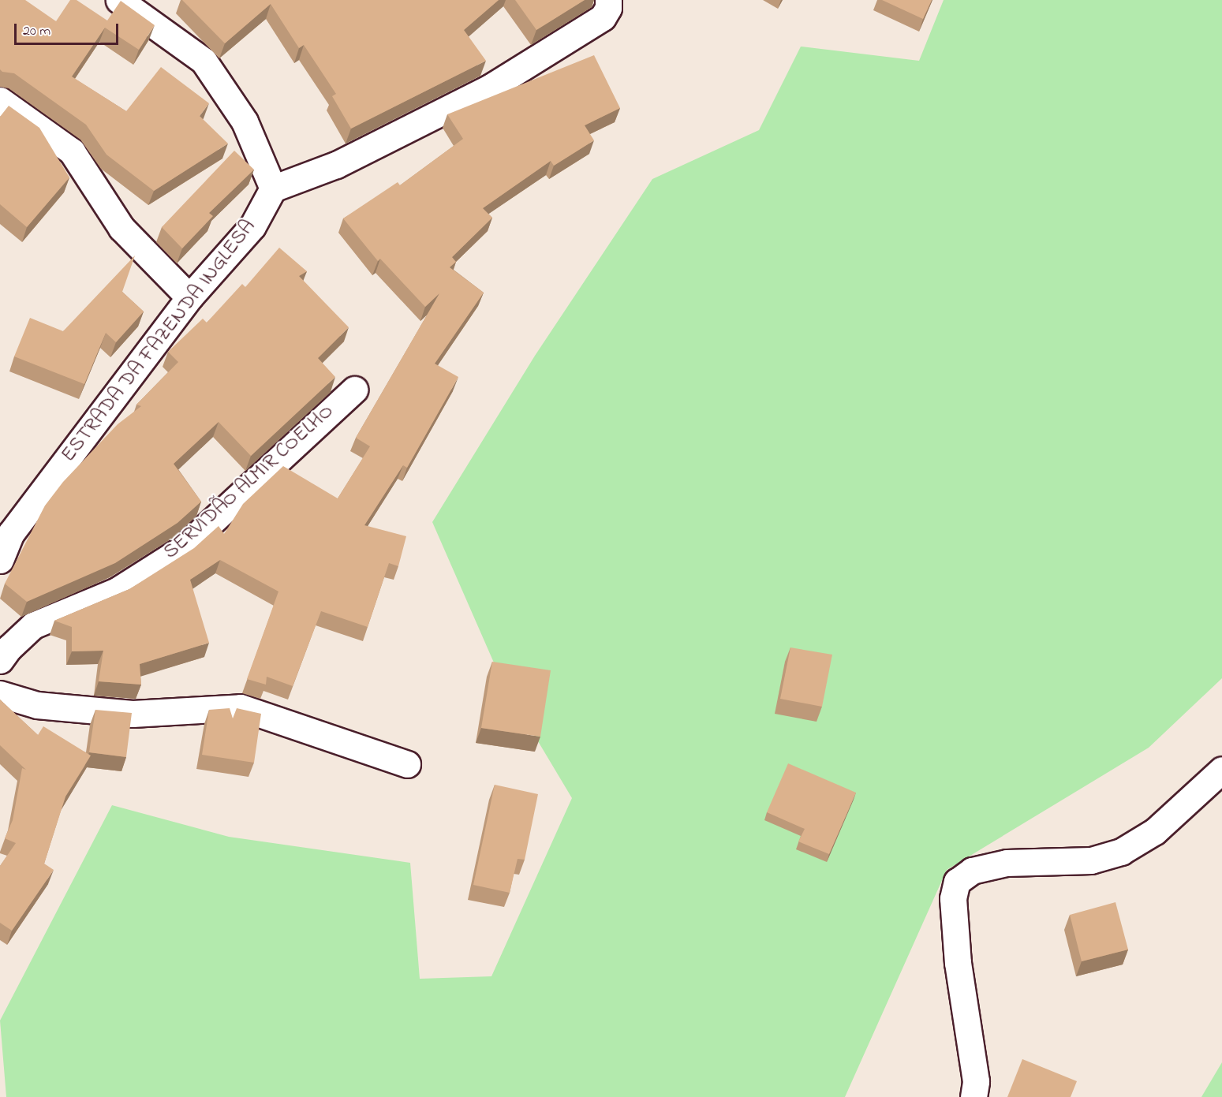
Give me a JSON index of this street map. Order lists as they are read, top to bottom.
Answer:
{
  "streets": {
    "street": ["ESTRADA DA FAZENDA INGLESA", "SERVIDÃO ALMIR COELHO"]
  },
  "scale_bar": "20 m"
}
